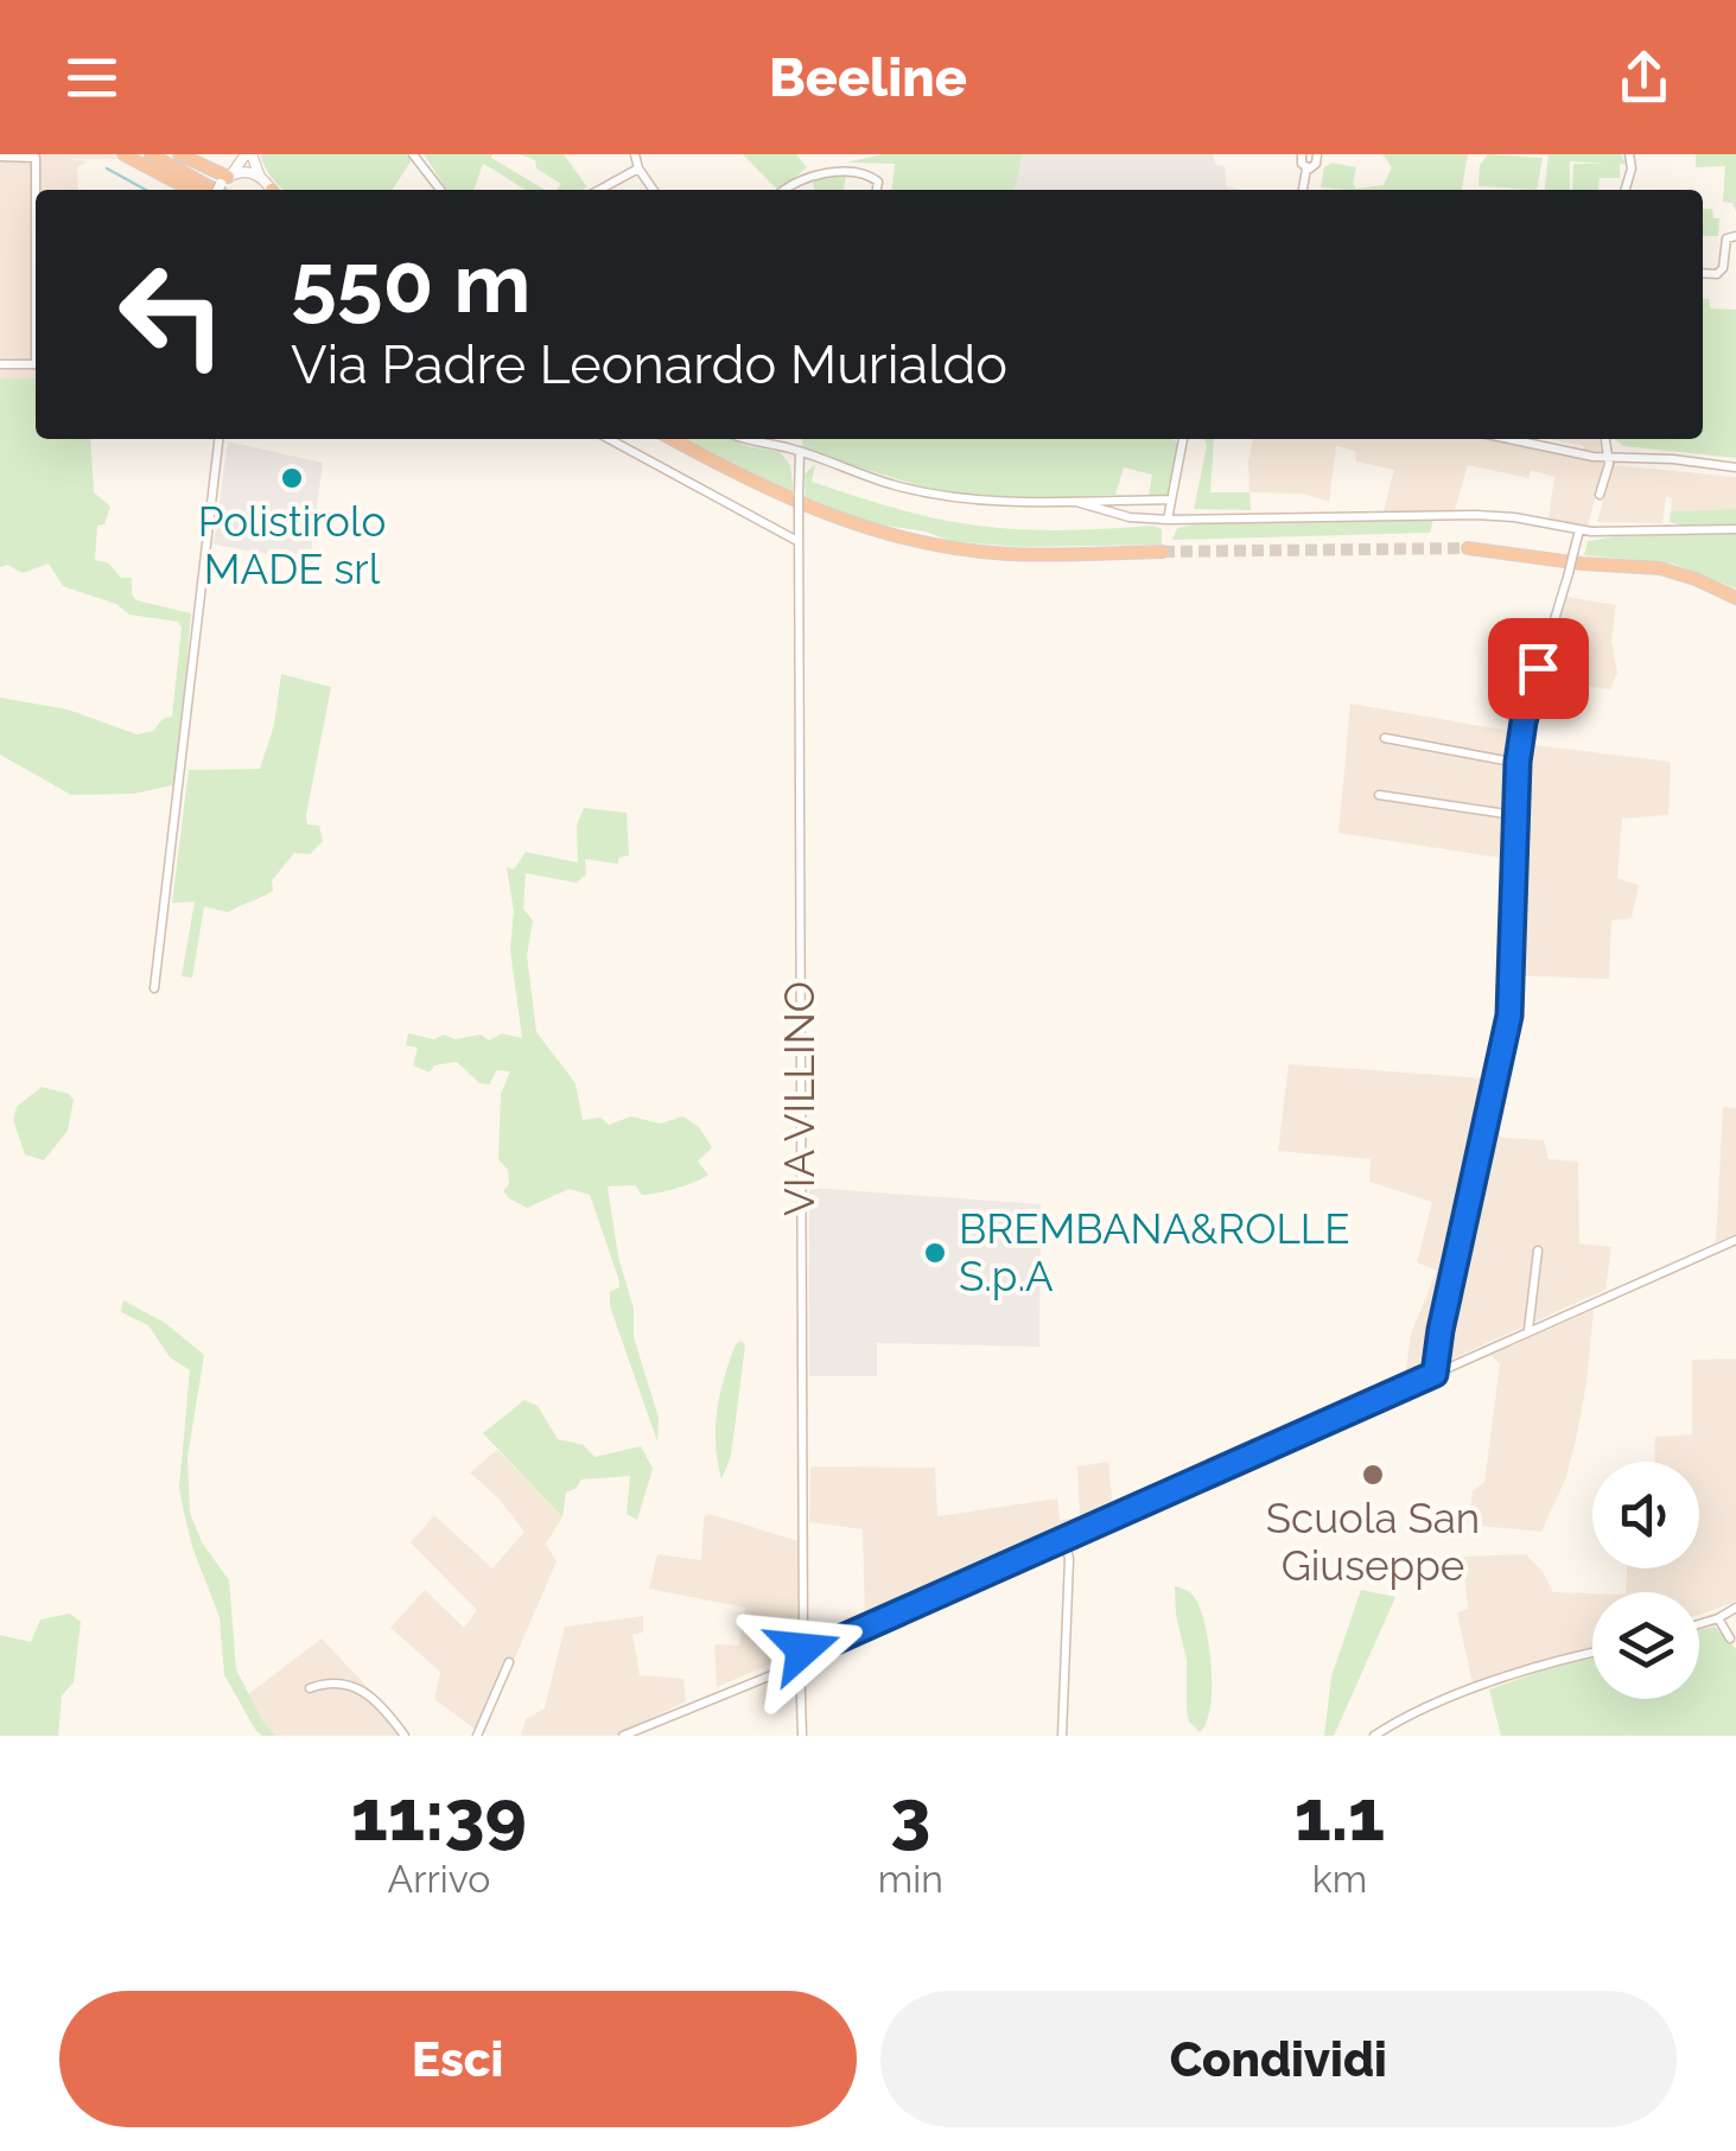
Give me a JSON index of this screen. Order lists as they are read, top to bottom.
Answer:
{
  "streets": {
    "street": ["VIA VILLINO"]
  },
  "places": ["Polistirolo MADE srl", "BREMBANA&ROLLE S.p.A", "Scuola San Giuseppe"],
  "page": {
    "header": "Beeline",
    "turn": ["550 m", "Via Padre Leonardo Murialdo"],
    "eta": [
      "11:39",
      "Arrivo",
      "3",
      "min",
      "1.1",
      "km"
    ],
    "buttons": ["Esci", "Condividi"]
  }
}
